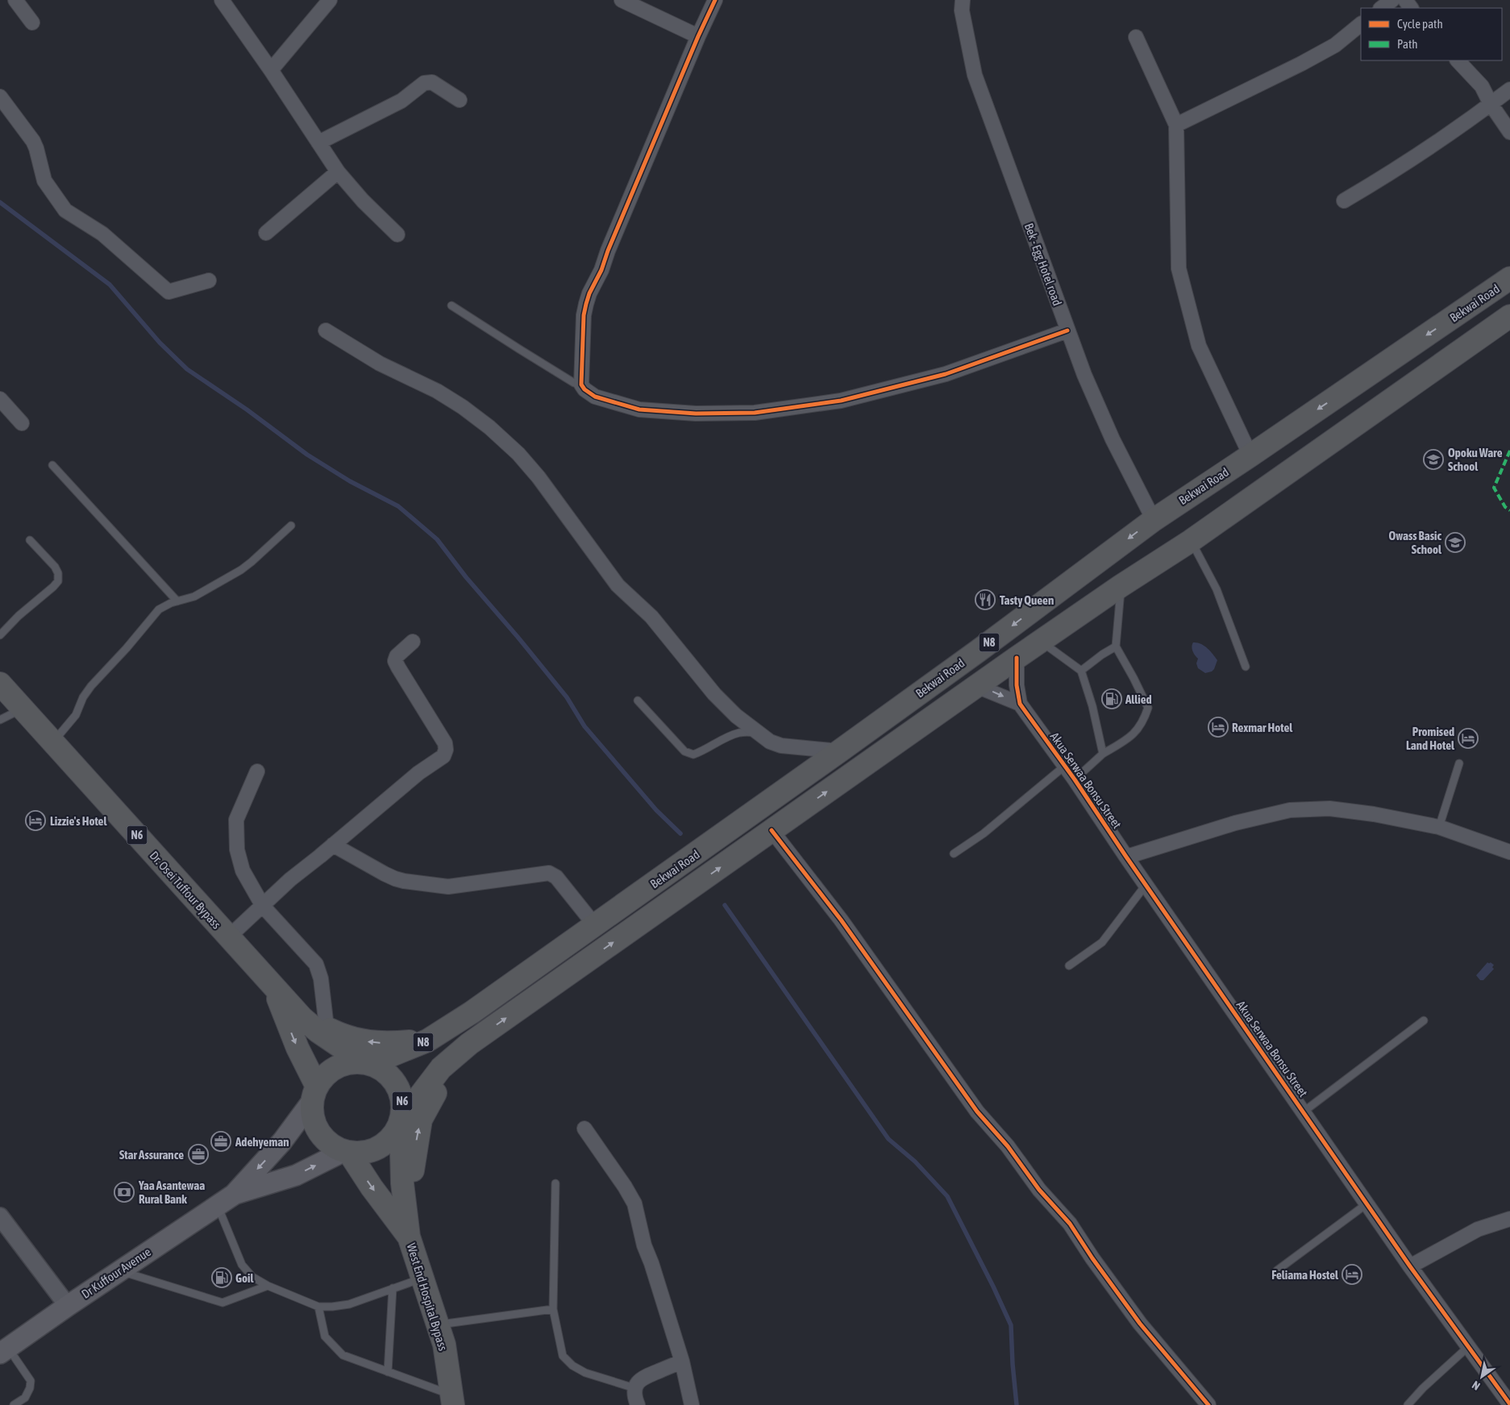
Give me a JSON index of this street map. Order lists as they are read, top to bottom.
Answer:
{
  "streets": {
    "highway": [
      "Bekwai Road",
      "N8",
      "N6",
      "Dr. Osei Tuffour Bypass",
      "West End Hospital Bypass"
    ],
    "main road": ["Dr Kuffour Avenue"],
    "street": ["Bek - Egg Hotel road", "Akua Serwaa Bonsu Street"]
  },
  "crossings": [
    ["Bek - Egg Hotel road", "Bekwai Road"],
    ["Bekwai Road", "N8"],
    ["N8", "N6"],
    ["N8", "Dr. Osei Tuffour Bypass"],
    ["N8", "West End Hospital Bypass"],
    ["N6", "Dr. Osei Tuffour Bypass"],
    ["N6", "West End Hospital Bypass"],
    ["Dr. Osei Tuffour Bypass", "West End Hospital Bypass"]
  ],
  "places": {
    "school or university": ["Opoku Ware School", "Owass Basic School"],
    "restaurant": ["Tasty Queen"],
    "fuel station": ["Allied", "Goil"],
    "hotel": [
      "Rexmar Hotel",
      "Promised Land Hotel",
      "Lizzie's Hotel",
      "Feliama Hostel"
    ],
    "office": ["Adehyeman", "Star Assurance"],
    "bank": ["Yaa Asantewaa Rural Bank"]
  },
  "legend": ["Cycle path", "Path"],
  "north": "bottom left"
}
